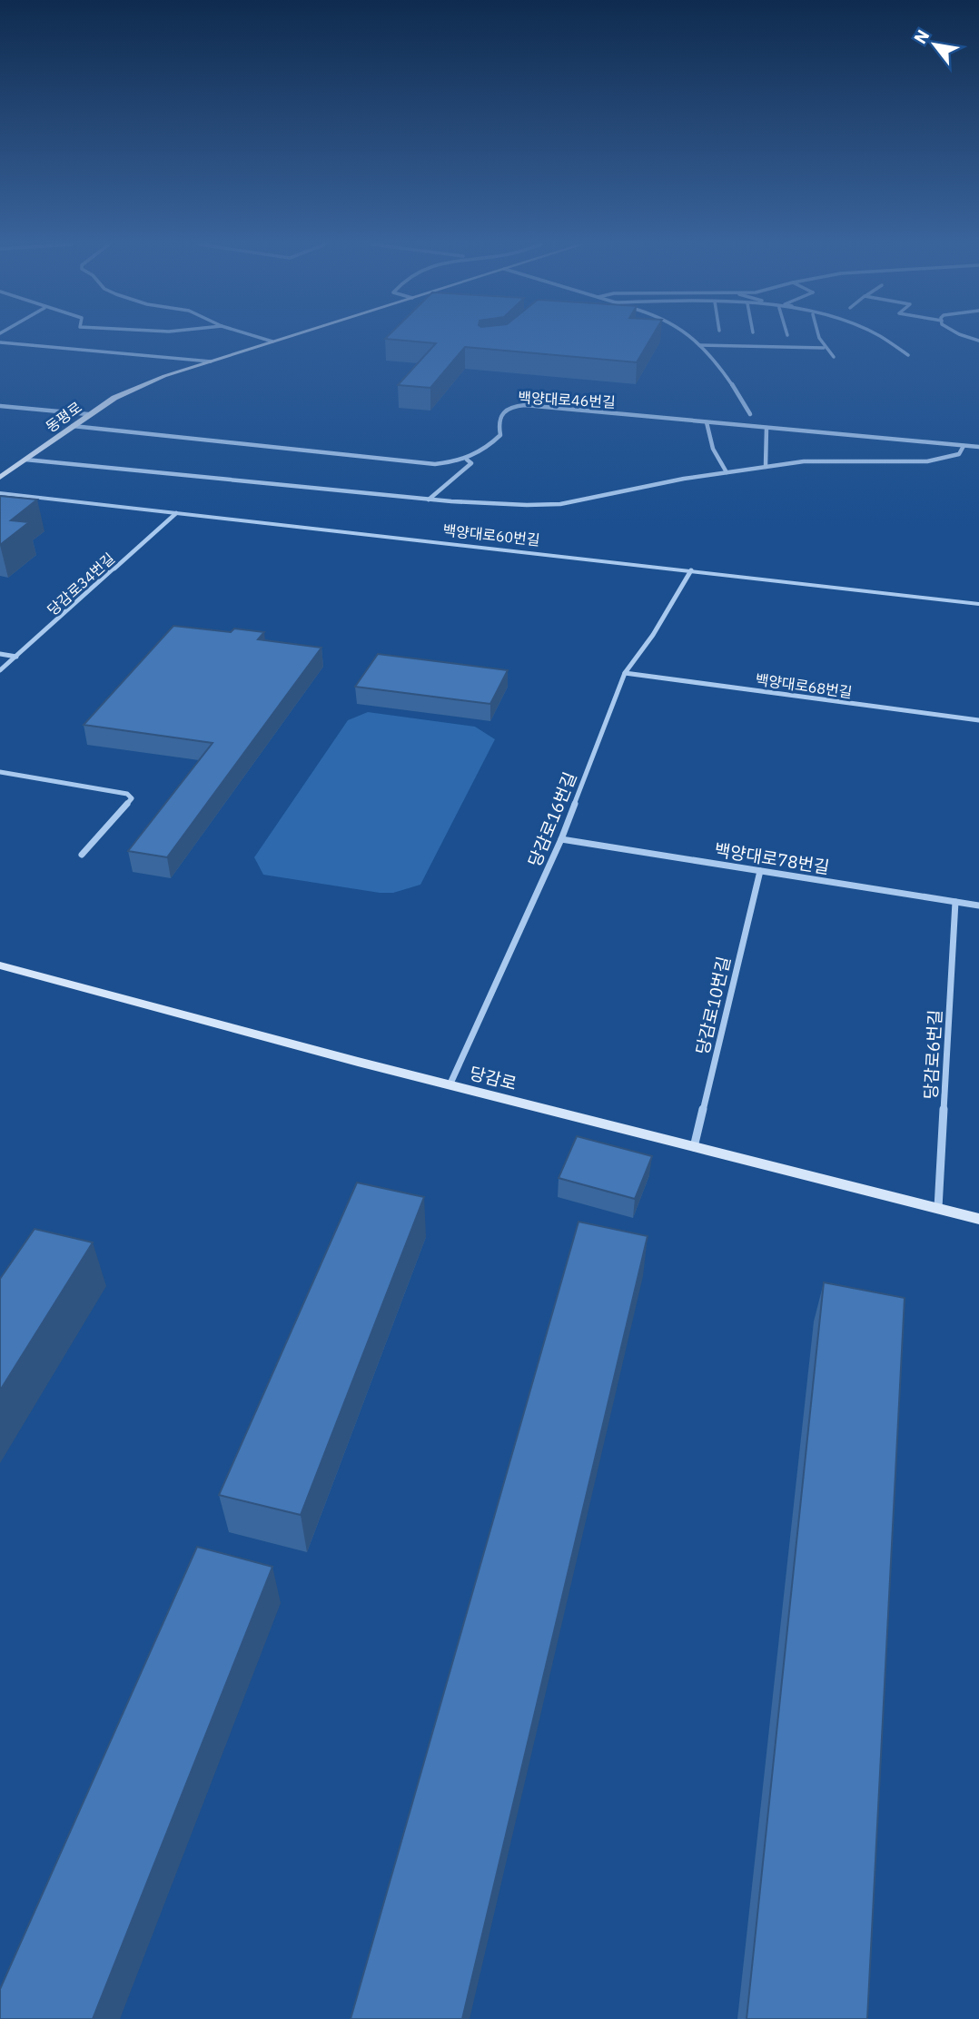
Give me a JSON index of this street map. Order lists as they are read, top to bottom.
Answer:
{
  "streets": {
    "main road": ["동평로", "당감로"],
    "street": [
      "백양대로46번길",
      "백양대로60번길",
      "당감로34번길",
      "백양대로68번길",
      "당감로16번길",
      "백양대로78번길",
      "당감로10번길",
      "당감로6번길"
    ]
  },
  "crossings": [
    ["백양대로46번길", "동평로"],
    ["백양대로60번길", "당감로34번길"],
    ["백양대로60번길", "당감로16번길"],
    ["백양대로68번길", "당감로16번길"],
    ["당감로16번길", "백양대로78번길"],
    ["당감로16번길", "당감로"],
    ["백양대로78번길", "당감로10번길"],
    ["백양대로78번길", "당감로6번길"],
    ["당감로10번길", "당감로"],
    ["당감로6번길", "당감로"]
  ],
  "north": "top left"
}
